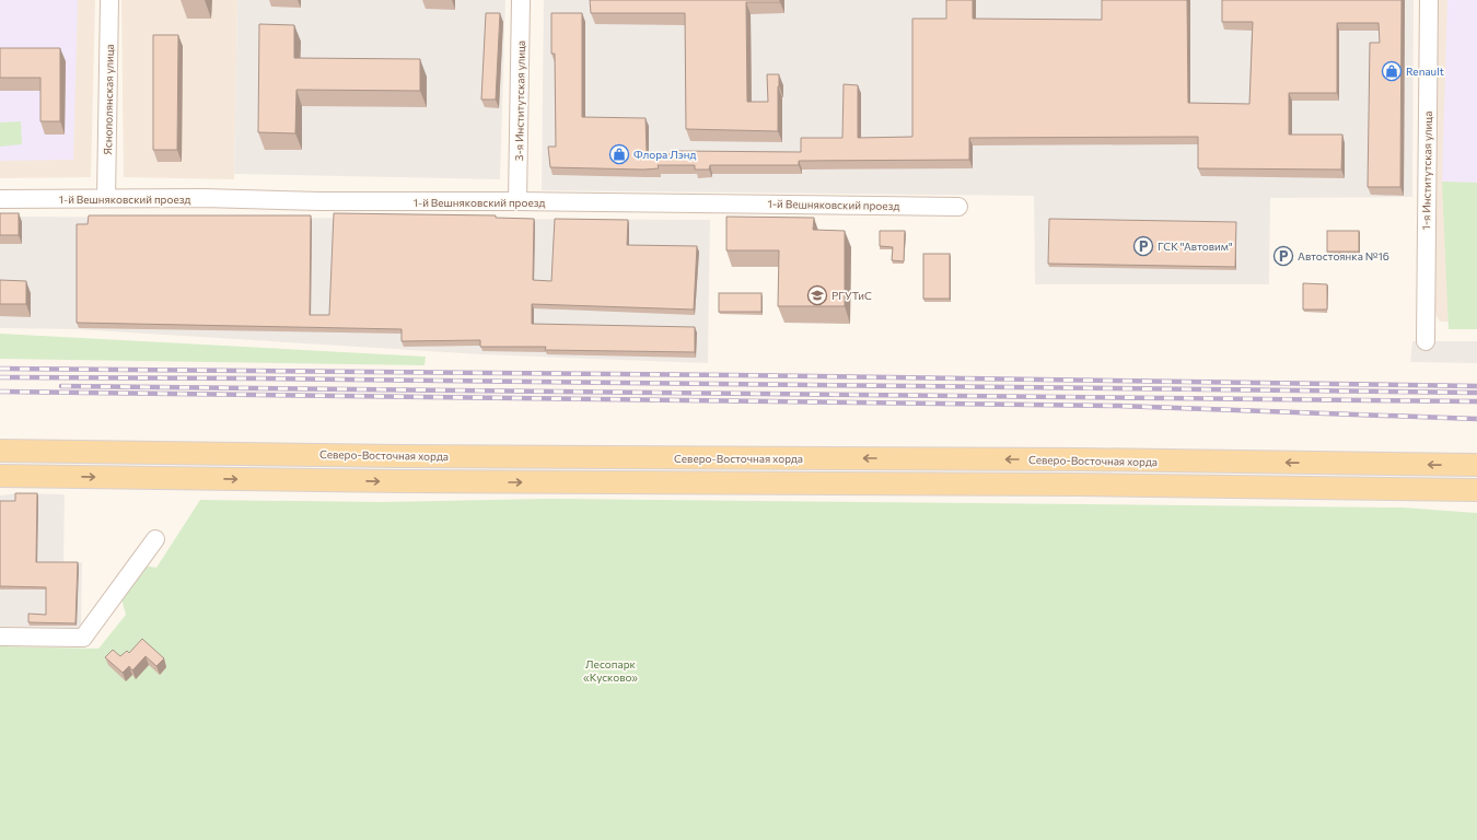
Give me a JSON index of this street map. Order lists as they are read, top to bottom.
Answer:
{
  "streets": {
    "main road": ["Северо-Восточная хорда"],
    "street": [
      "Яснополянская улица",
      "3-я Институтская улица",
      "1-я Институтская улица",
      "1-й Вешняковский проезд"
    ]
  },
  "crossings": [
    ["Яснополянская улица", "1-й Вешняковский проезд"],
    ["3-я Институтская улица", "1-й Вешняковский проезд"]
  ],
  "parks": ["Лесопарк «Кусково»"],
  "places": {
    "shop": ["Renault", "Флора Лэнд"],
    "parking": ["ГСК \"Автовим\"", "Автостоянка №16"],
    "school or university": ["РГУТиС"]
  }
}
